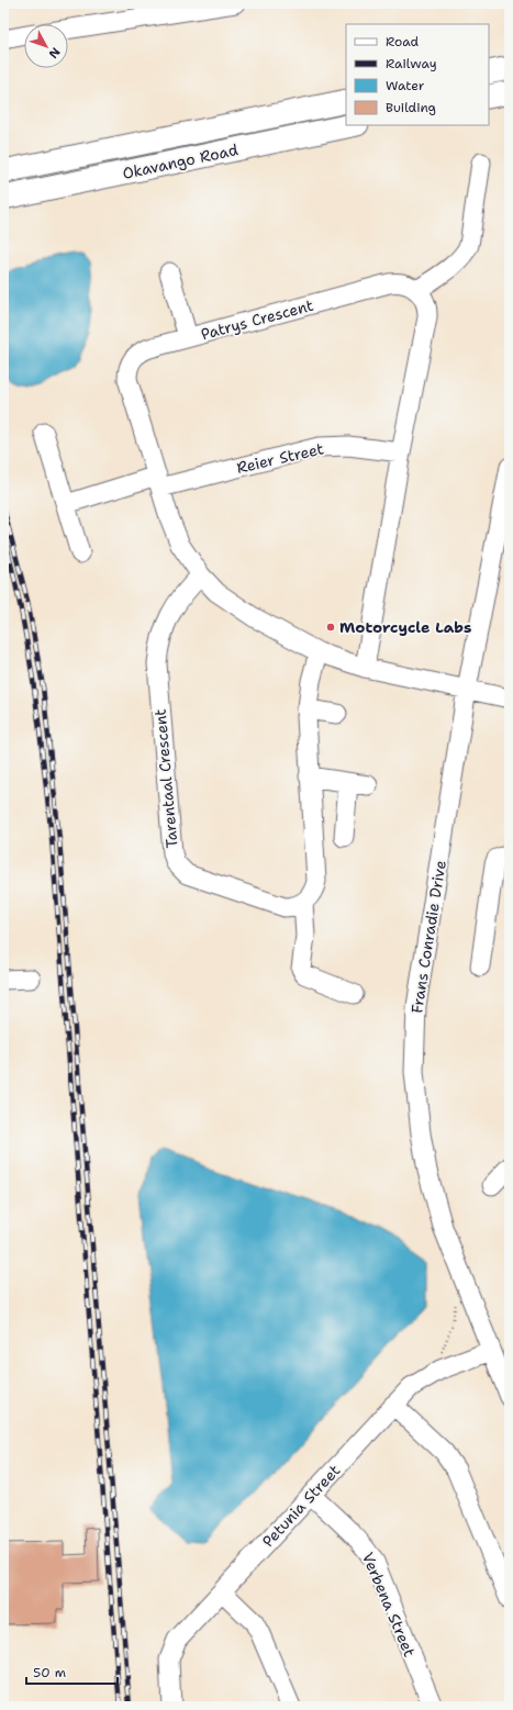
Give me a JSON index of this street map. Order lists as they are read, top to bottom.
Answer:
{
  "streets": {
    "main road": ["Okavango Road"],
    "street": [
      "Patrys Crescent",
      "Reier Street",
      "Tarentaal Crescent",
      "Frans Conradie Drive",
      "Petunia Street",
      "Verbena Street"
    ]
  },
  "crossings": [
    ["Patrys Crescent", "Reier Street"],
    ["Patrys Crescent", "Tarentaal Crescent"],
    ["Patrys Crescent", "Frans Conradie Drive"],
    ["Frans Conradie Drive", "Petunia Street"],
    ["Petunia Street", "Verbena Street"]
  ],
  "places": ["Motorcycle Labs"],
  "legend": [
    "Road",
    "Railway",
    "Water",
    "Building"
  ],
  "scale_bar": "50 m",
  "north": "bottom right"
}
